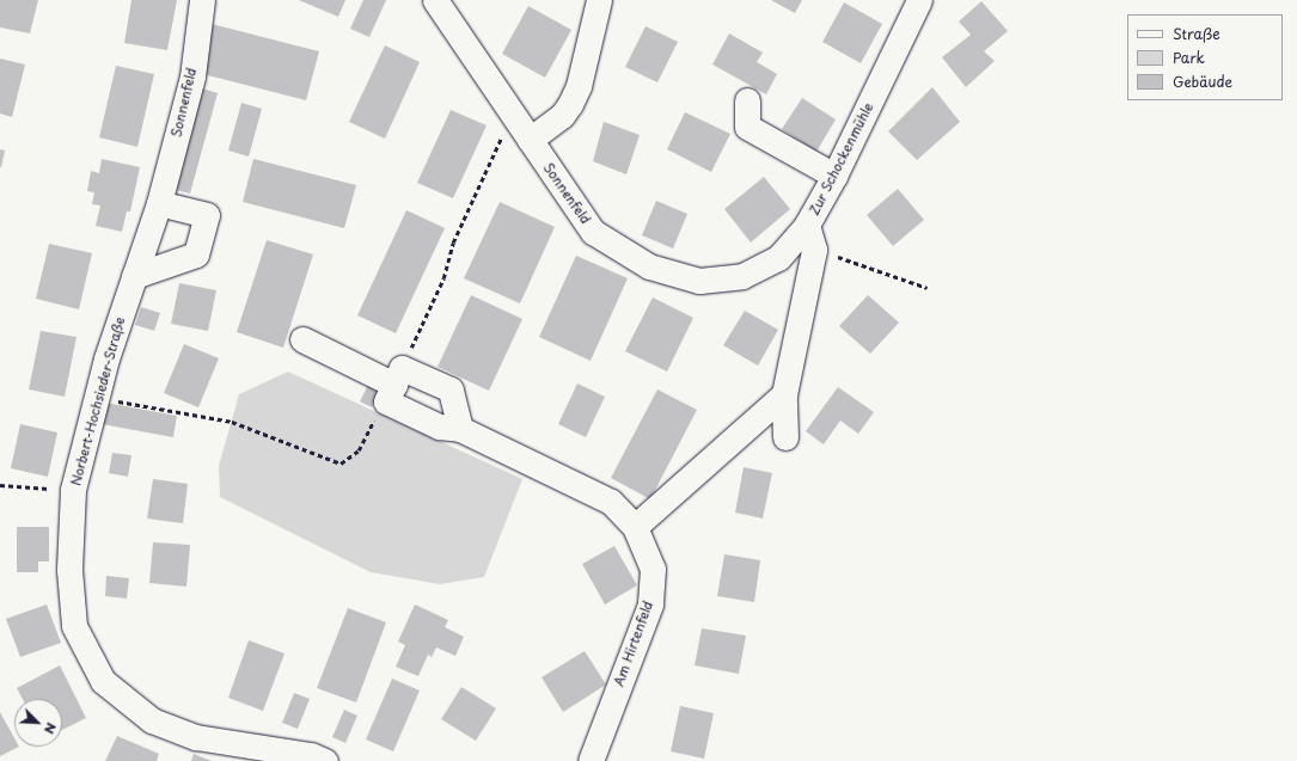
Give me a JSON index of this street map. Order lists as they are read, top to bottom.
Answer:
{
  "streets": {
    "street": [
      "Sonnenfeld",
      "Zur Schockenmühle",
      "Norbert-Hochsieder-Straße",
      "Am Hirtenfeld"
    ]
  },
  "crossings": [
    ["Sonnenfeld", "Zur Schockenmühle"],
    ["Sonnenfeld", "Norbert-Hochsieder-Straße"]
  ],
  "legend": ["Straße", "Park", "Gebäude"],
  "north": "bottom right"
}
